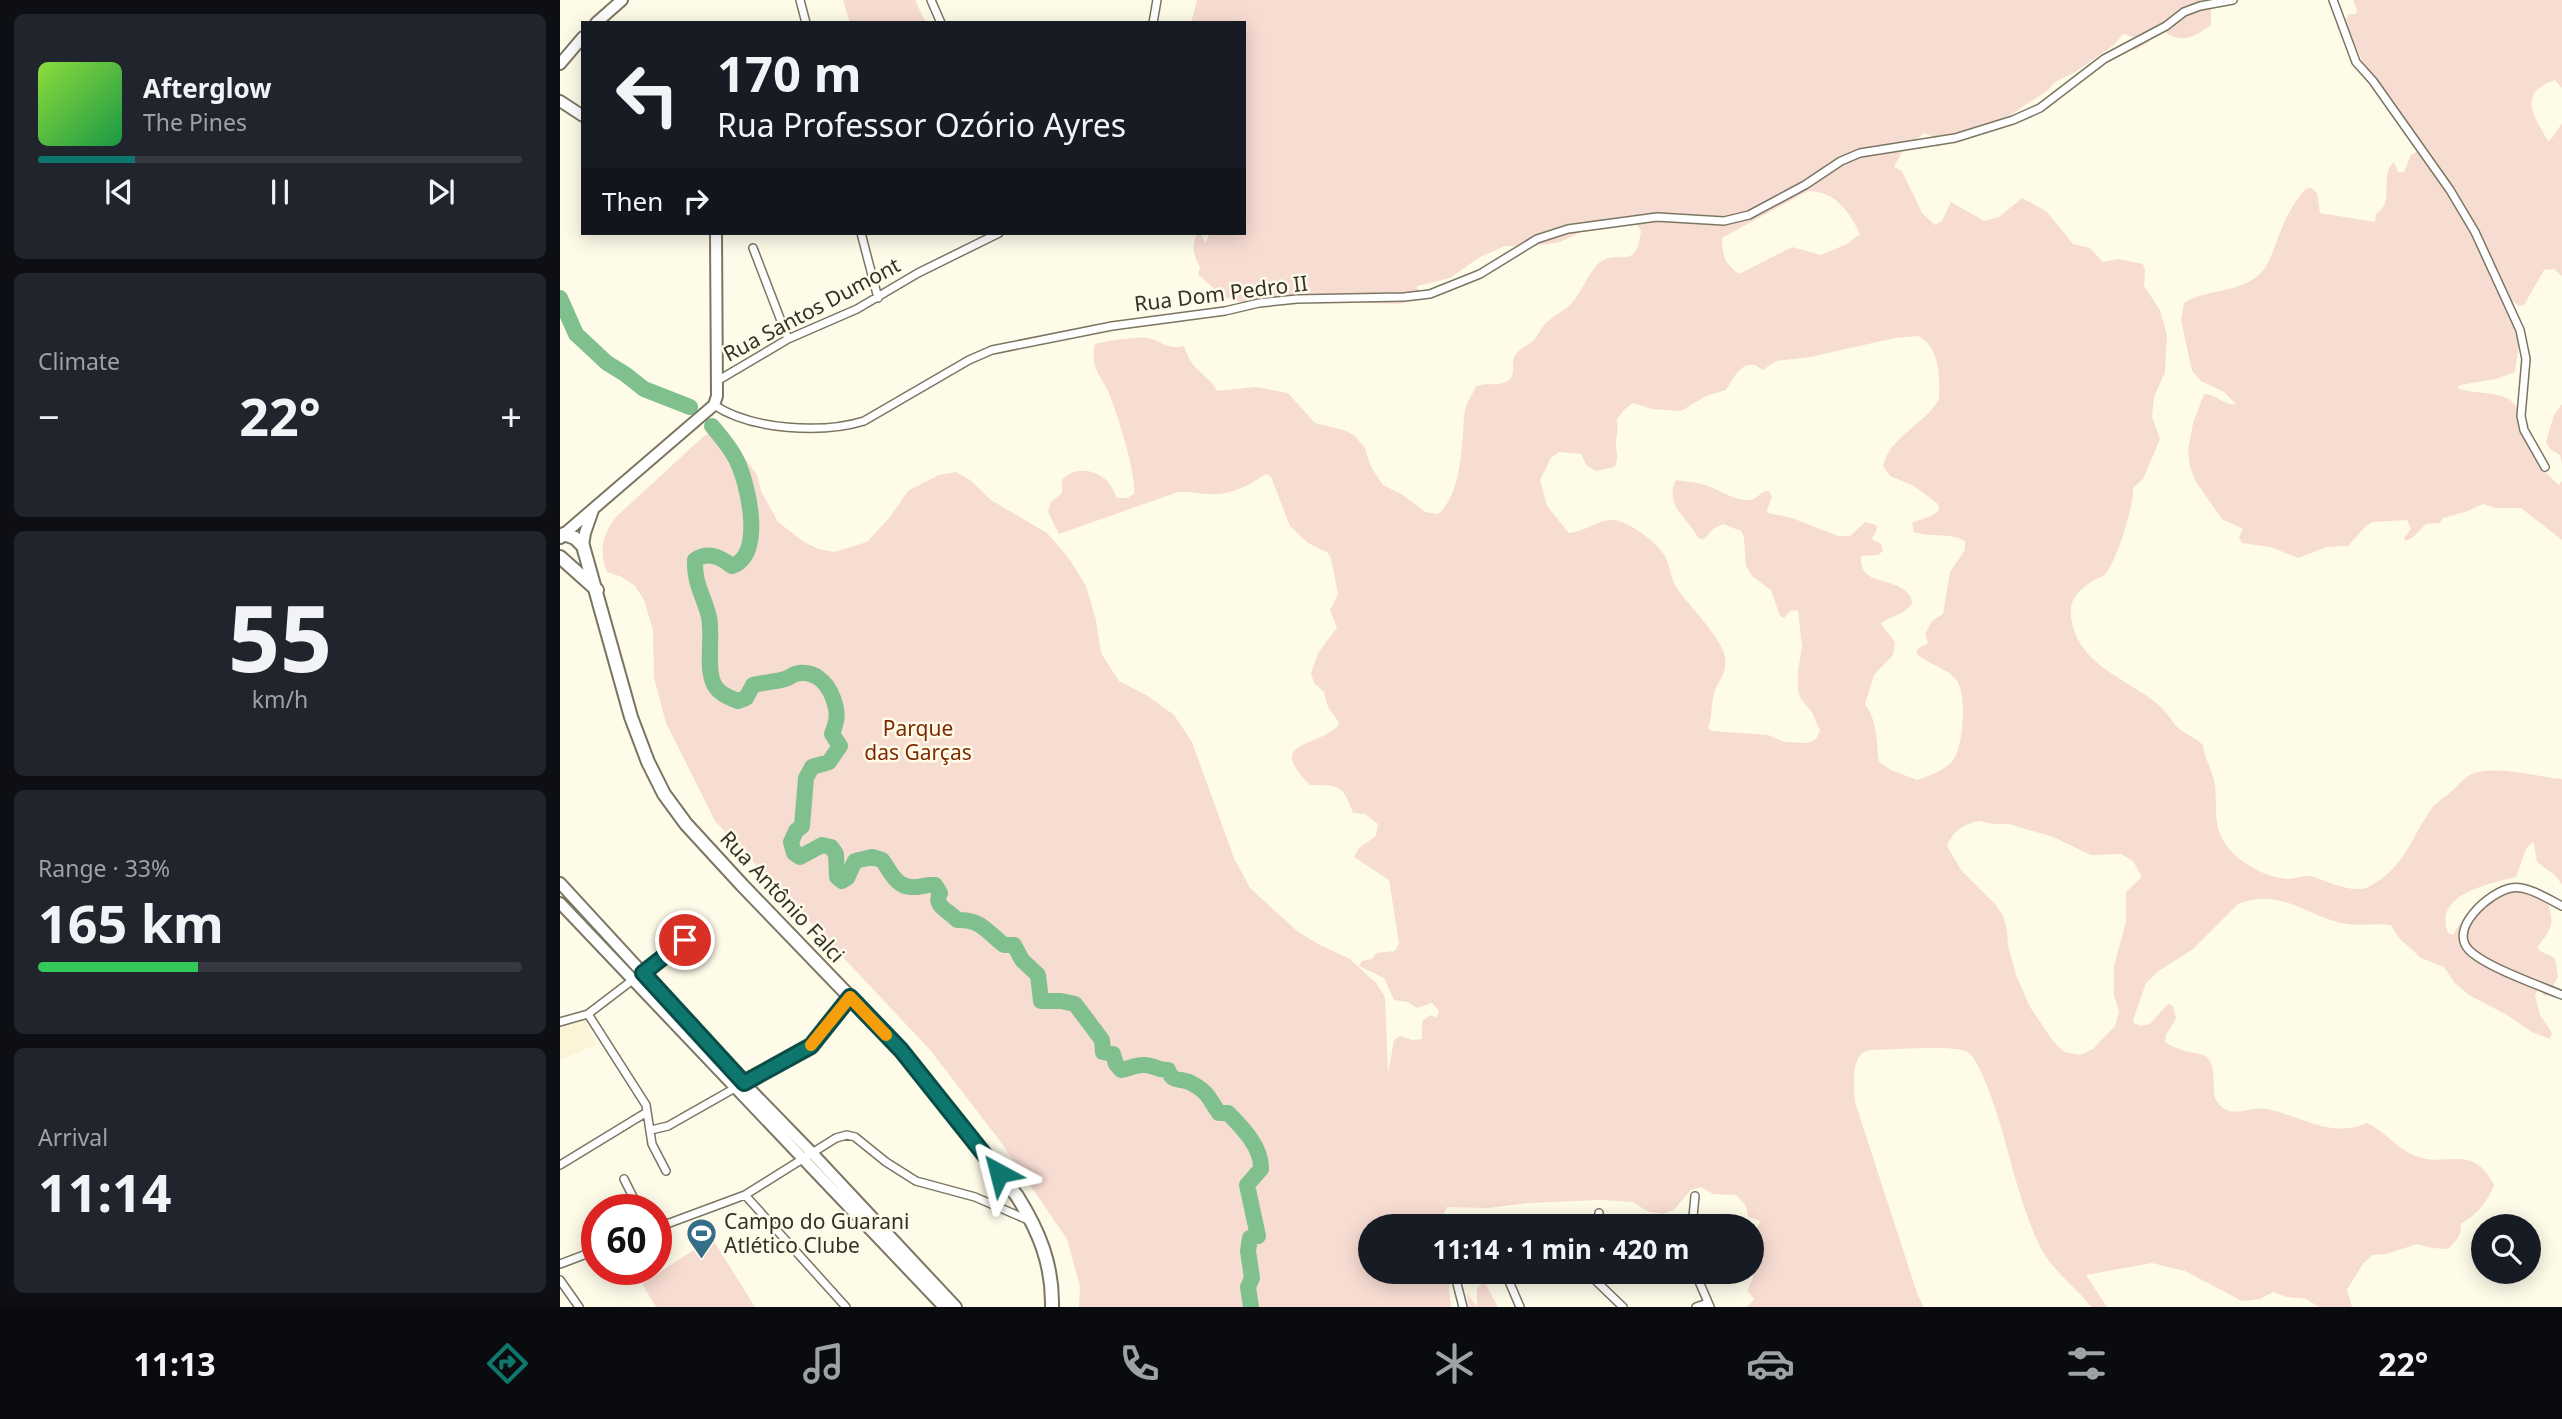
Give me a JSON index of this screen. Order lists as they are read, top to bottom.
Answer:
{
  "streets": {
    "main road": ["Rua Antônio Falci"],
    "street": ["Rua Dom Pedro II", "Rua Santos Dumont"]
  },
  "parks": ["Parque das Garças"],
  "places": {
    "sports": ["Campo do Guarani Atlético Clube"]
  },
  "page": {
    "turn": ["170 m", "Rua Professor Ozório Ayres"],
    "song": ["Afterglow", "The Pines"],
    "then": "Then",
    "tile": [
      "Climate",
      ["55", "km/h"],
      ["Range · 33%", "165 km"],
      ["Arrival", "11:14"]
    ],
    "heat": ["−", "22°", "+"],
    "limit": "60",
    "trip": "11:14 · 1 min · 420 m",
    "tabs": ["11:13", "22°"]
  }
}
